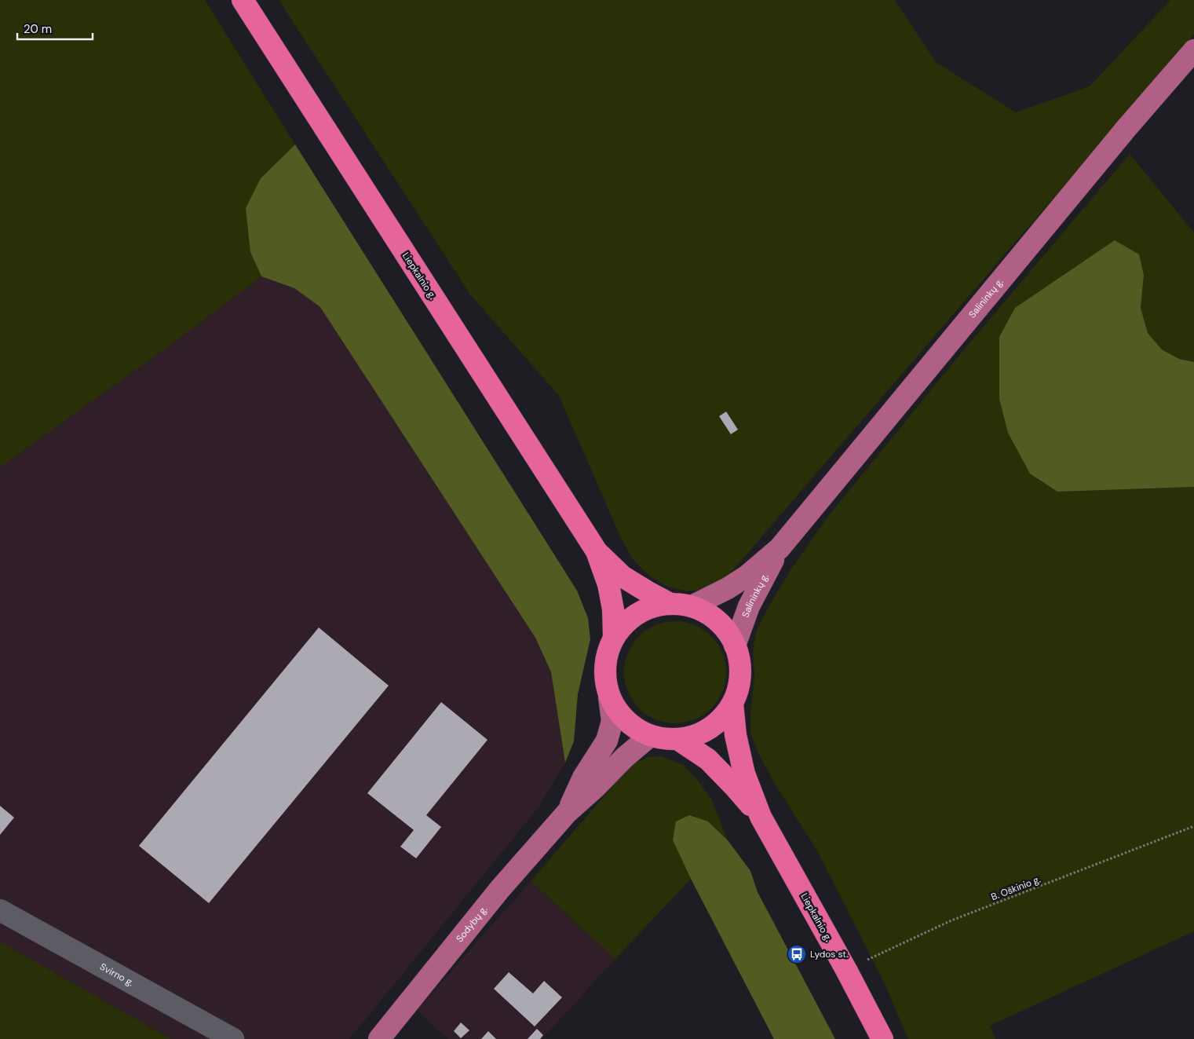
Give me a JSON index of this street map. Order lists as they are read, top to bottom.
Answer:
{
  "streets": {
    "highway": ["Liepkalnio g."],
    "main road": ["Salininkų g.", "Sodybų g."],
    "street": ["Svirno g."],
    "path": ["B. Oškinio g."]
  },
  "crossings": [
    ["Liepkalnio g.", "B. Oškinio g."],
    ["Salininkų g.", "Sodybų g."]
  ],
  "places": {
    "bus stop": ["Lydos st."]
  },
  "scale_bar": "20 m"
}
